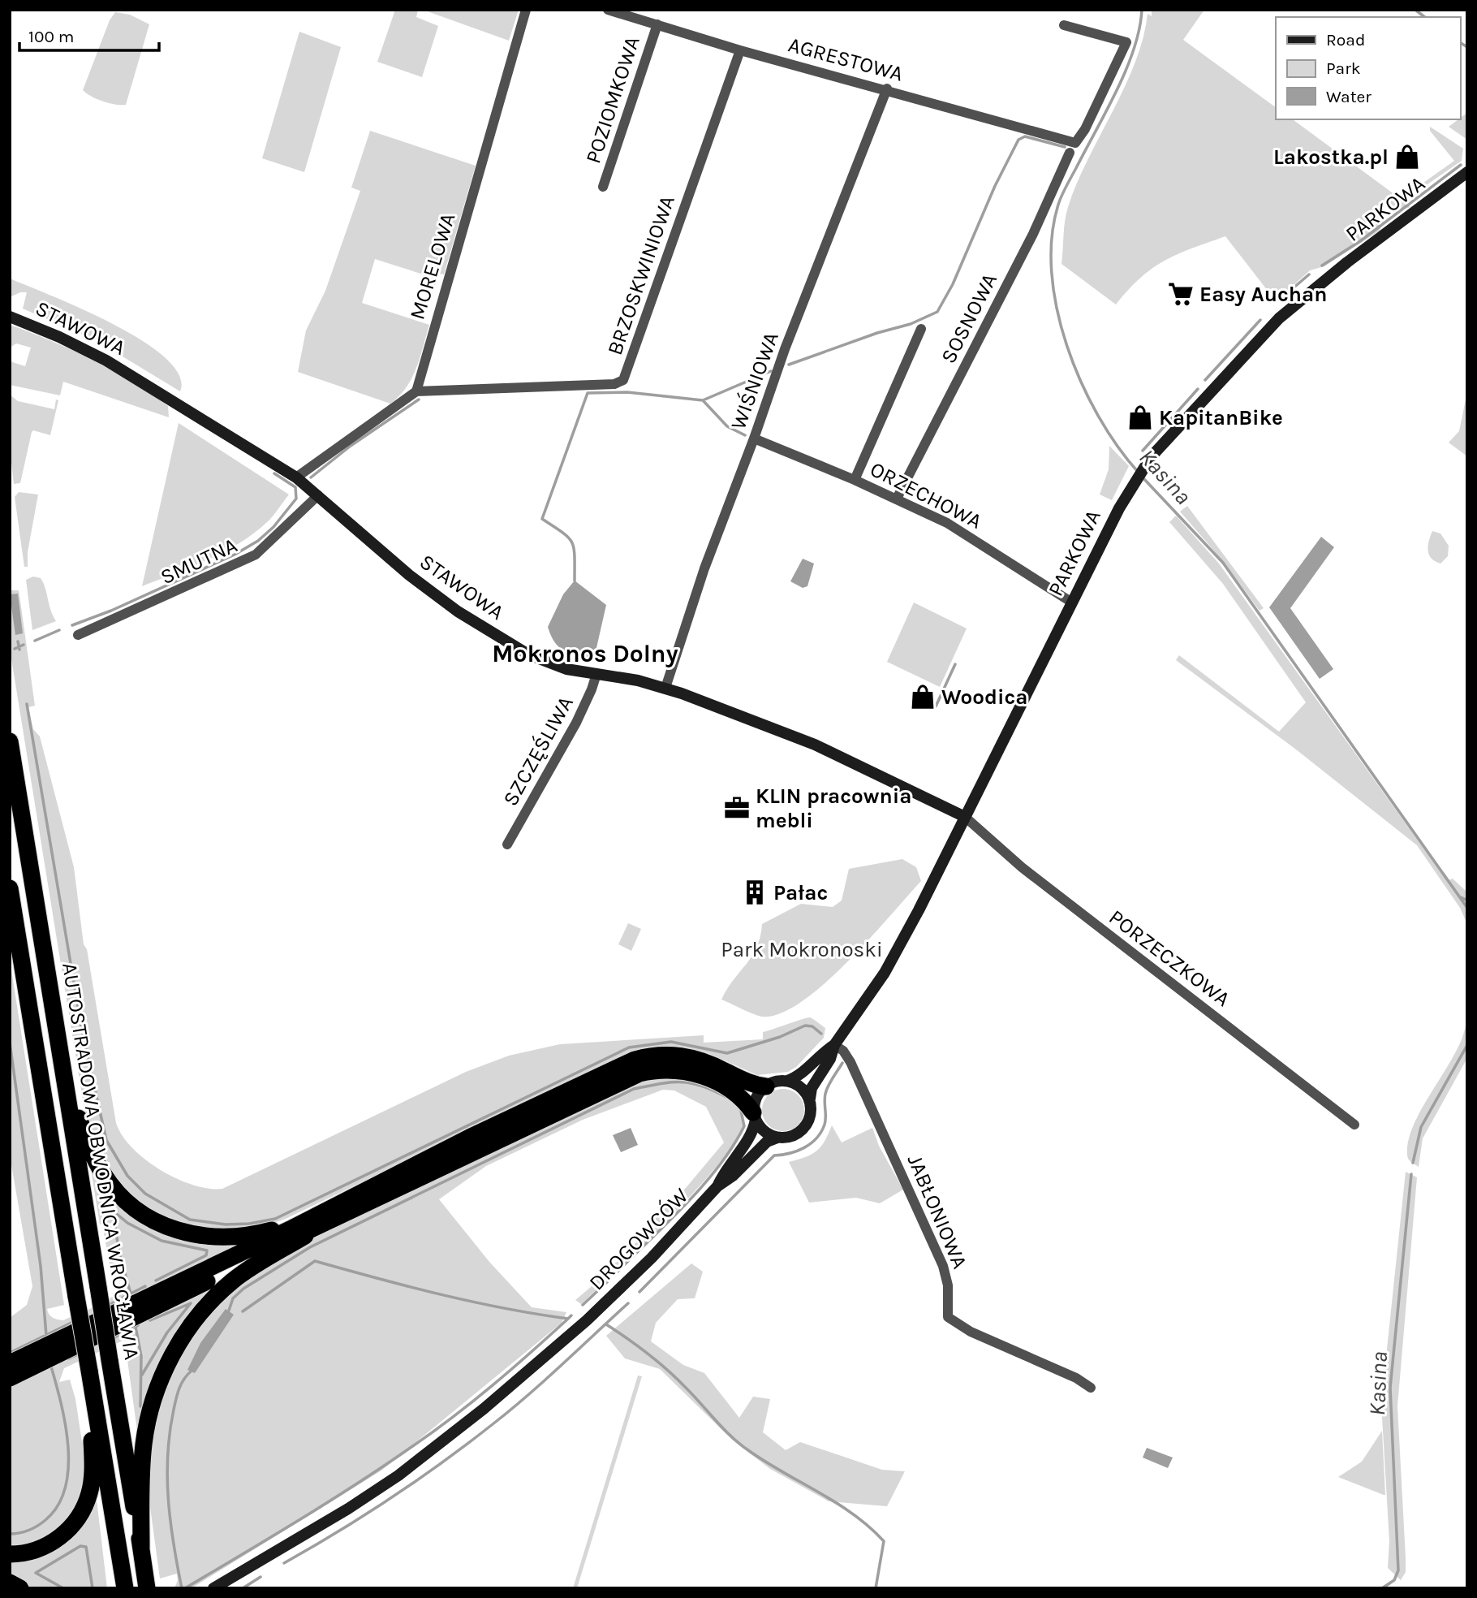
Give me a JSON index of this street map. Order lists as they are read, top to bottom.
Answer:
{
  "streets": {
    "highway": ["AUTOSTRADOWA OBWODNICA WROCŁAWIA"],
    "main road": ["PARKOWA", "STAWOWA", "DROGOWCÓW"],
    "street": [
      "AGRESTOWA",
      "POZIOMKOWA",
      "MORELOWA",
      "BRZOSKWINIOWA",
      "SOSNOWA",
      "WIŚNIOWA",
      "ORZECHOWA",
      "SMUTNA",
      "SZCZĘŚLIWA",
      "PORZECZKOWA",
      "JABŁONIOWA"
    ]
  },
  "crossings": [
    ["AGRESTOWA", "POZIOMKOWA"],
    ["AGRESTOWA", "BRZOSKWINIOWA"],
    ["AGRESTOWA", "WIŚNIOWA"],
    ["PARKOWA", "STAWOWA"],
    ["PARKOWA", "ORZECHOWA"],
    ["PARKOWA", "PORZECZKOWA"],
    ["PARKOWA", "JABŁONIOWA"],
    ["PARKOWA", "DROGOWCÓW"],
    ["MORELOWA", "BRZOSKWINIOWA"],
    ["SOSNOWA", "ORZECHOWA"],
    ["STAWOWA", "WIŚNIOWA"],
    ["STAWOWA", "SMUTNA"],
    ["STAWOWA", "SZCZĘŚLIWA"],
    ["STAWOWA", "PORZECZKOWA"],
    ["WIŚNIOWA", "ORZECHOWA"]
  ],
  "districts": ["Mokronos Dolny"],
  "water": ["Kasina"],
  "parks": ["Park Mokronoski"],
  "places": {
    "shop": ["Lakostka.pl", "KapitanBike", "Woodica"],
    "supermarket": ["Easy Auchan"],
    "office": ["KLIN pracownia mebli"],
    "building": ["Pałac"]
  },
  "legend": ["Road", "Park", "Water"],
  "scale_bar": "100 m"
}
